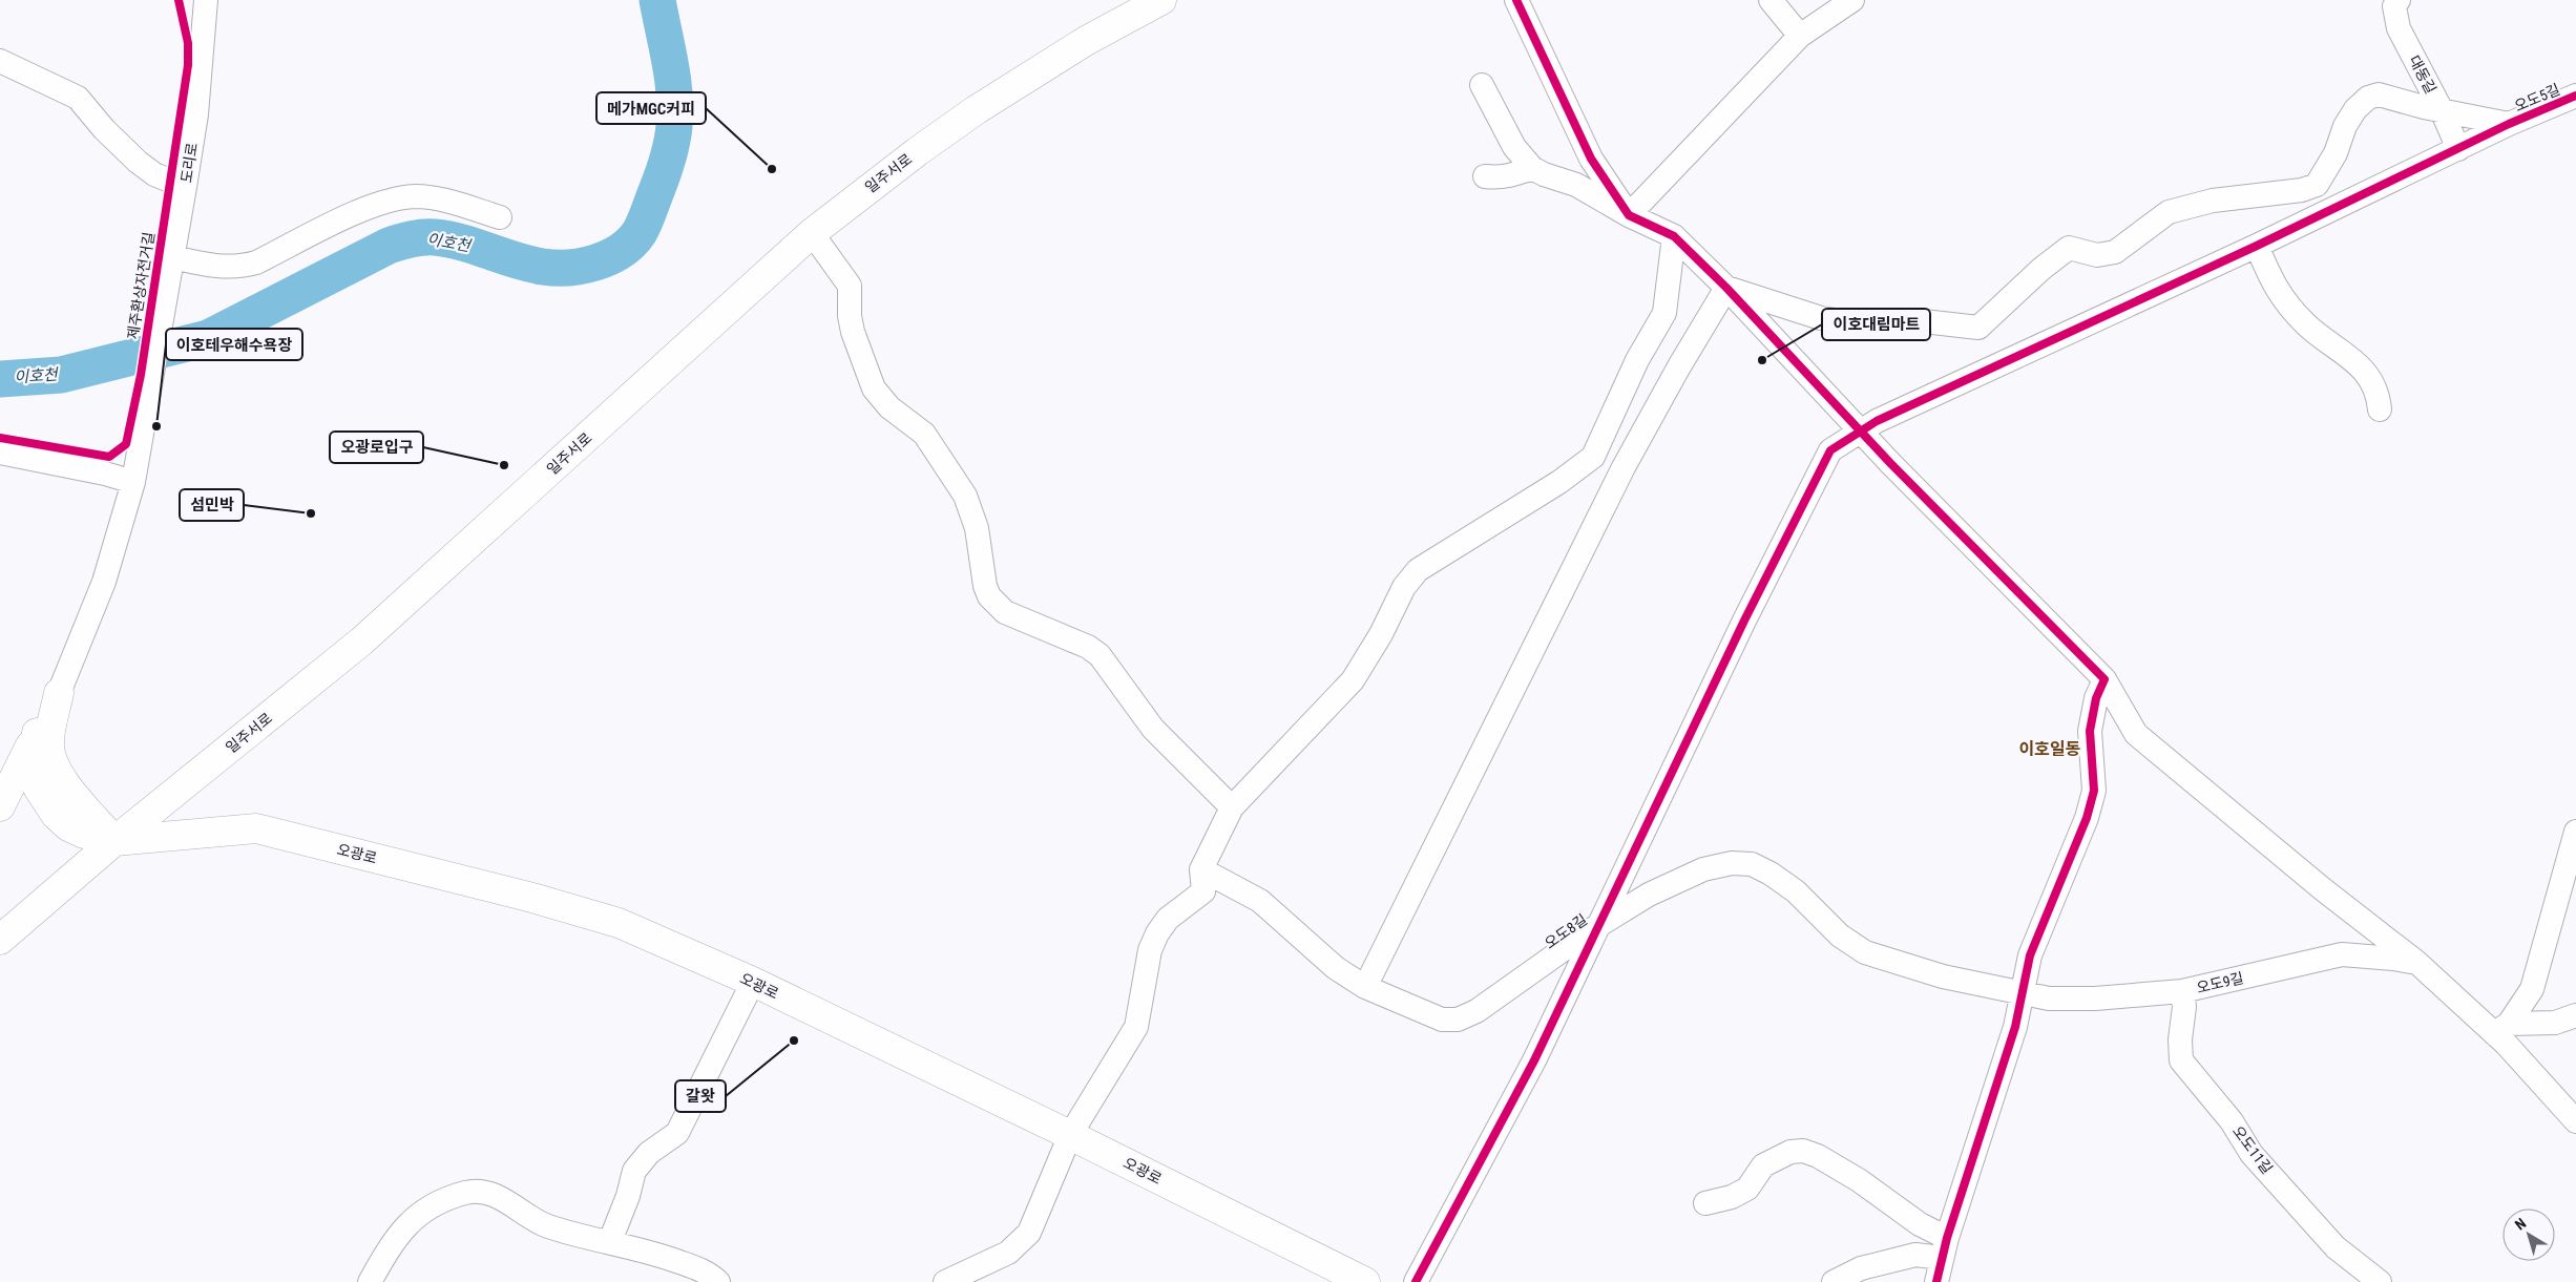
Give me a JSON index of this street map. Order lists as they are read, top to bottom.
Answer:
{
  "streets": {
    "main road": ["일주서로", "오광로"],
    "street": [
      "대동길",
      "오도5길",
      "도리로",
      "오도8길",
      "오도9길",
      "오도11길"
    ],
    "cycle path": ["제주환상자전거길"]
  },
  "crossings": [
    ["대동길", "오도5길"],
    ["오도5길", "오도8길"],
    ["일주서로", "오광로"],
    ["오도8길", "오도9길"],
    ["오도9길", "오도11길"]
  ],
  "districts": ["이호일동"],
  "water": ["이호천"],
  "places": [
    "메가MGC커피",
    "이호대림마트",
    "이호테우해수욕장",
    "오광로입구",
    "섬민박",
    "갈왓"
  ],
  "north": "top left"
}
